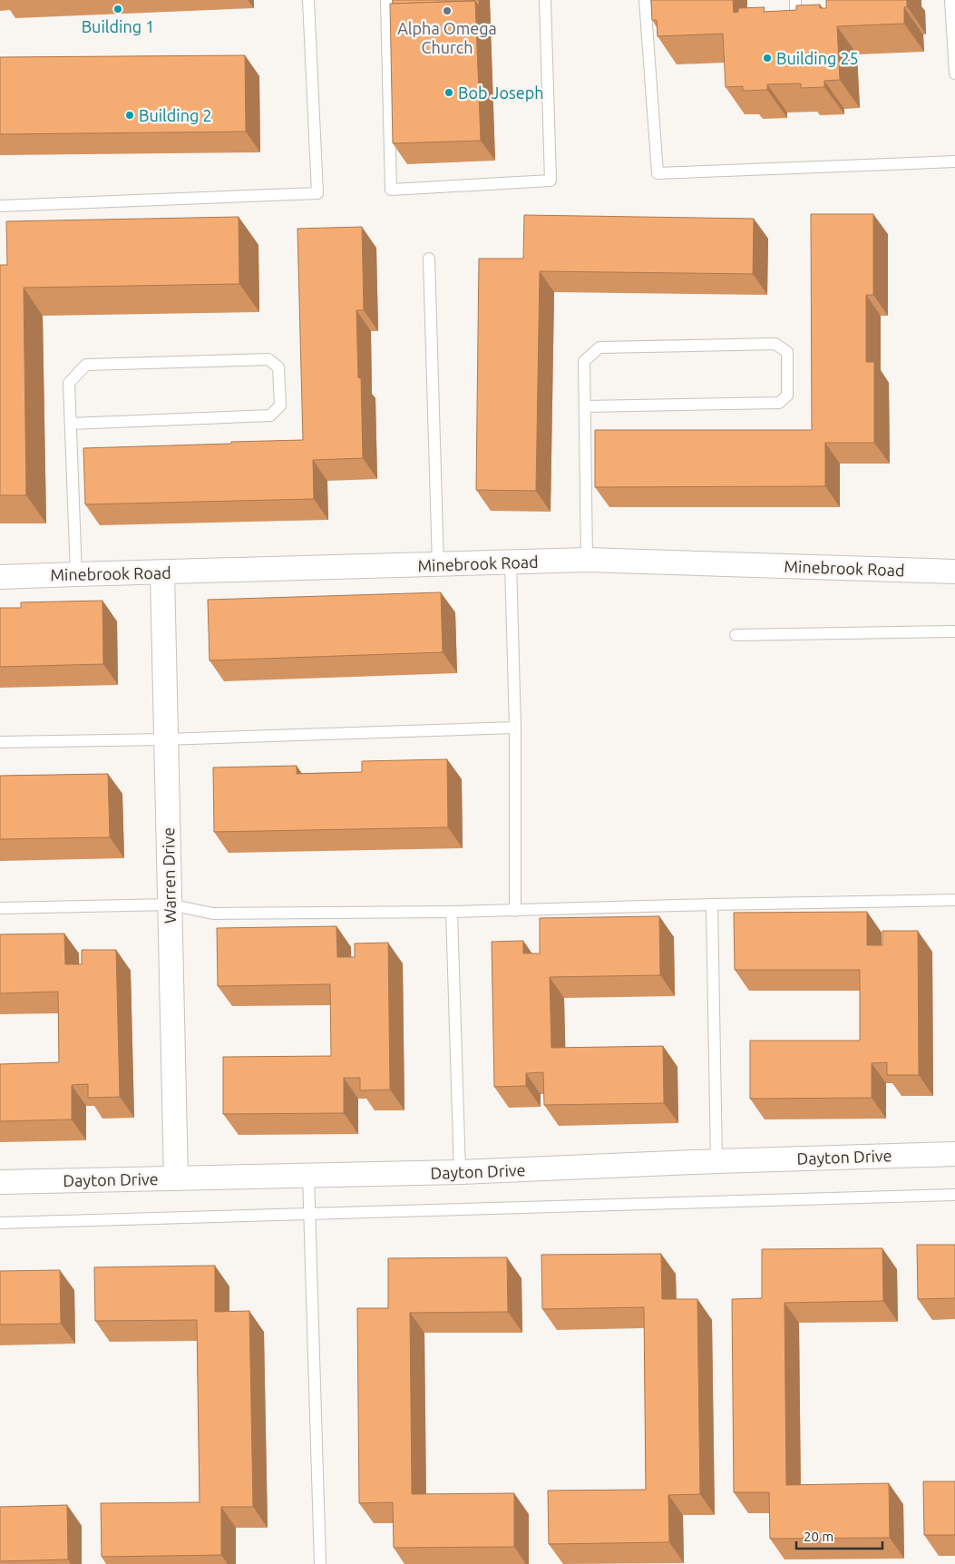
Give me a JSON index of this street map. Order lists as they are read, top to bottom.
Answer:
{
  "streets": {
    "street": ["Minebrook Road", "Warren Drive", "Dayton Drive"]
  },
  "crossings": [
    ["Minebrook Road", "Warren Drive"],
    ["Warren Drive", "Dayton Drive"]
  ],
  "places": [
    "Building 1",
    "Alpha Omega Church",
    "Building 25",
    "Bob Joseph",
    "Building 2"
  ],
  "scale_bar": "20 m"
}
